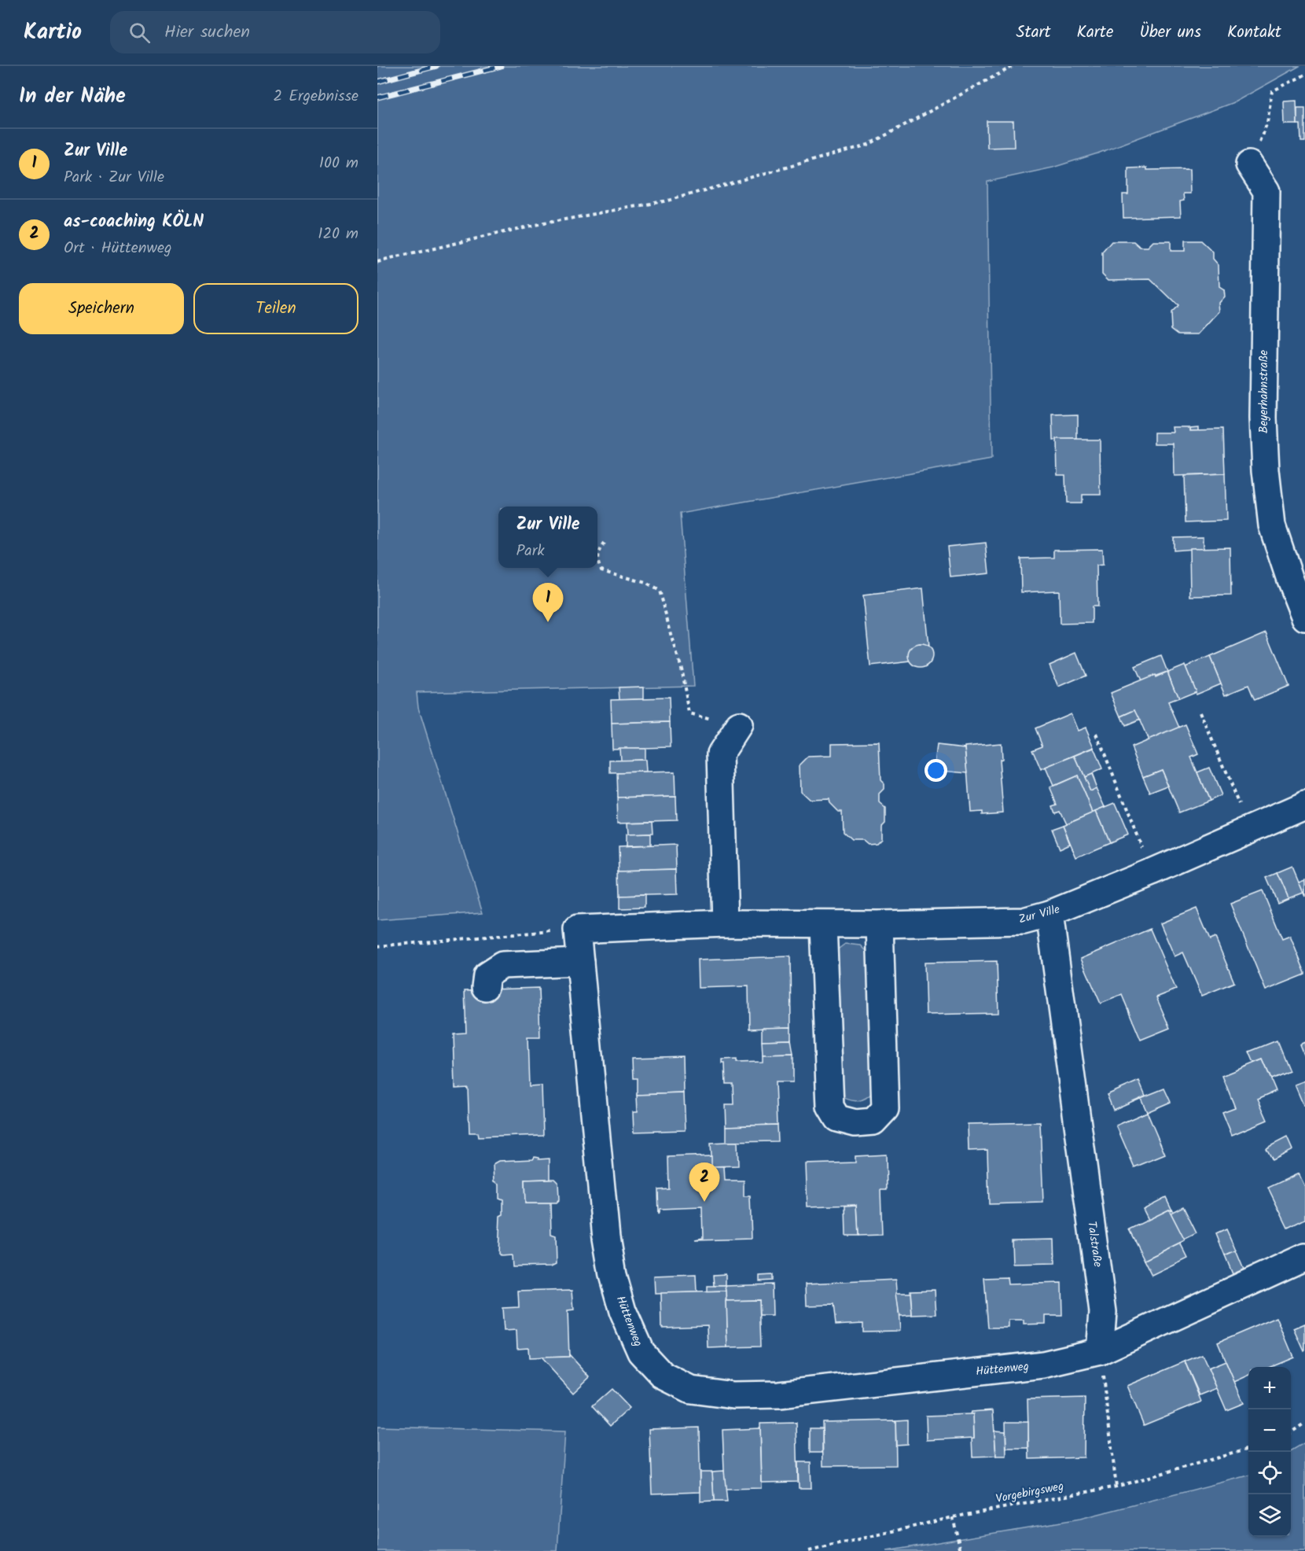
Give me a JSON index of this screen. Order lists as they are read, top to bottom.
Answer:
{
  "streets": {
    "street": [
      "Beyerhahnstraße",
      "Zur Ville",
      "Talstraße",
      "Hüttenweg"
    ],
    "path": ["Vorgebirgsweg"]
  },
  "crossings": [
    ["Zur Ville", "Talstraße"],
    ["Zur Ville", "Hüttenweg"],
    ["Talstraße", "Hüttenweg"]
  ],
  "page": {
    "header": "Kartio",
    "search": "Hier suchen",
    "nav": [
      "Start",
      "Karte",
      "Über uns",
      "Kontakt"
    ],
    "heading": ["In der Nähe", "2 Ergebnisse"],
    "list": [
      {
        "mark": "1",
        "name": "Zur Ville",
        "note": "Park · Zur Ville",
        "value": "100 m"
      },
      {
        "mark": "2",
        "name": "as-coaching KÖLN",
        "note": "Ort · Hüttenweg",
        "value": "120 m"
      }
    ],
    "buttons": ["Speichern", "Teilen"],
    "popup": ["Zur Ville", "Park"],
    "pins": ["1", "2"],
    "map_buttons": ["+", "−"]
  }
}
